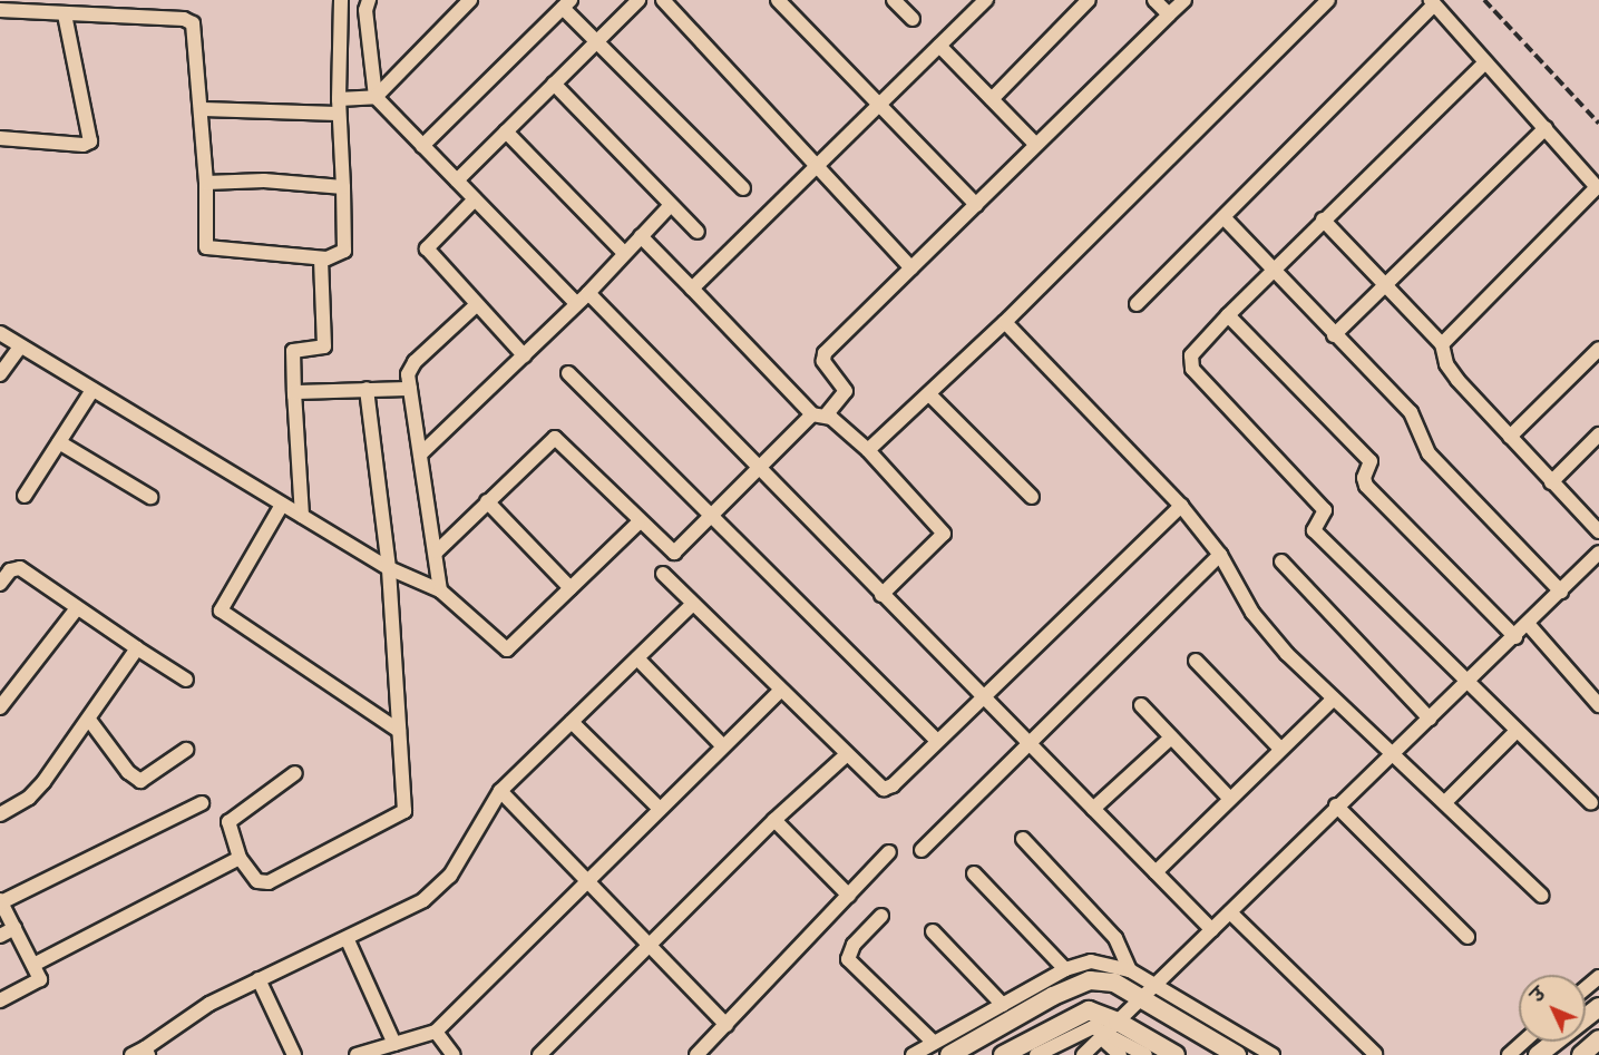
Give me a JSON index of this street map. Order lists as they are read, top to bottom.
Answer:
{
  "north": "top left"
}
